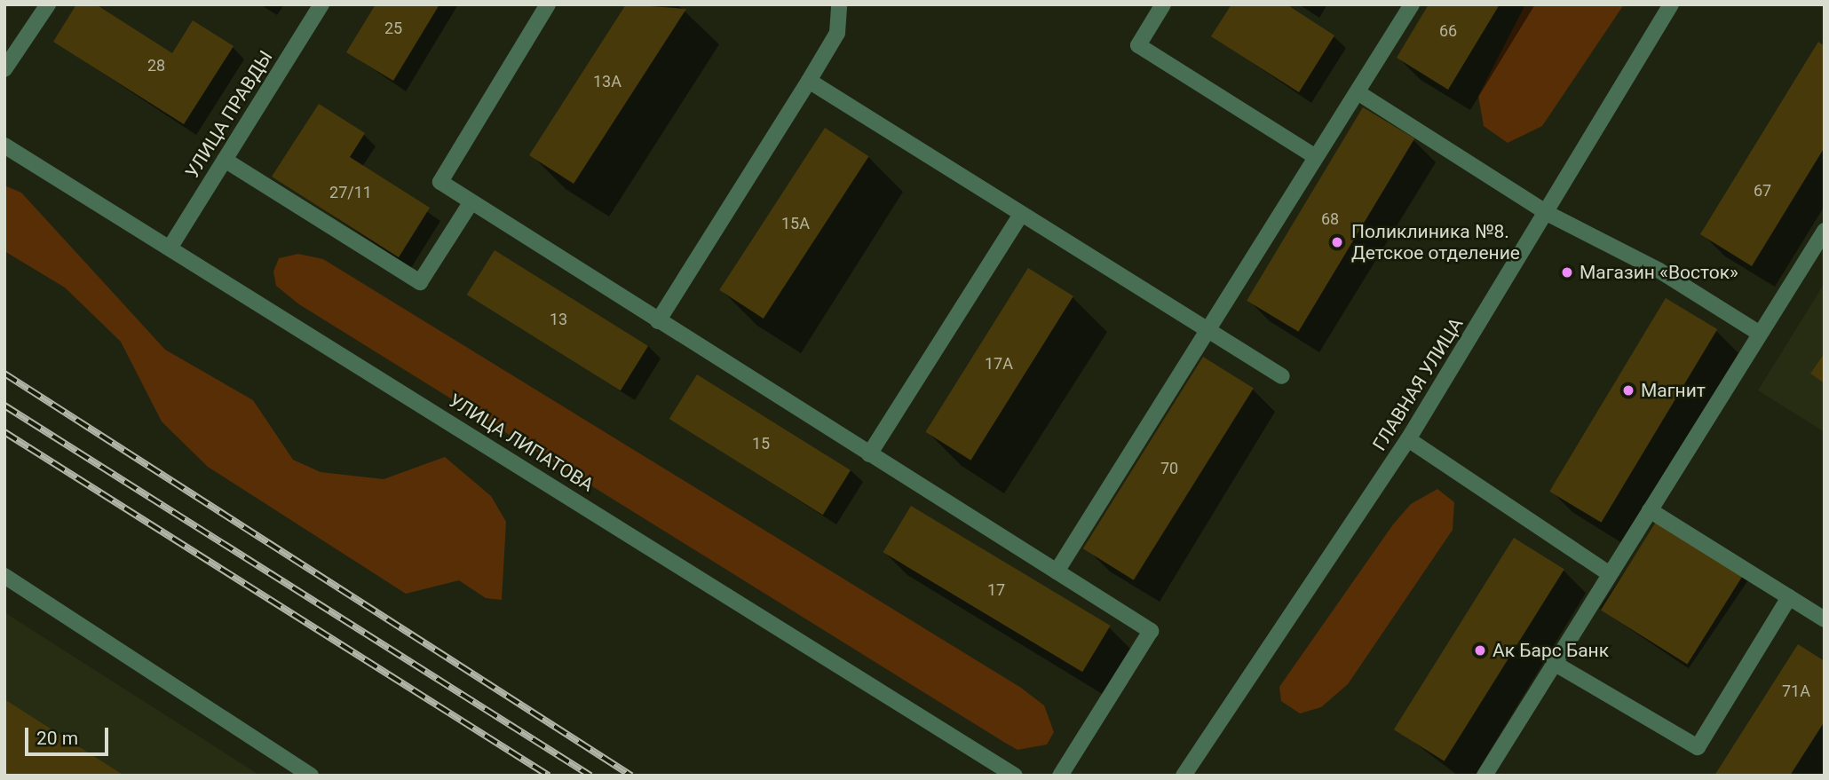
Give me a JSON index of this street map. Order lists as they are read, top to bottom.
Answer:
{
  "streets": {
    "street": ["УЛИЦА ПРАВДЫ", "ГЛАВНАЯ УЛИЦА", "УЛИЦА ЛИПАТОВА"]
  },
  "crossings": [
    ["УЛИЦА ПРАВДЫ", "УЛИЦА ЛИПАТОВА"]
  ],
  "places": [
    "Поликлиника №8. Детское отделение",
    "Магазин «Восток»",
    "Магнит",
    "Ак Барс Банк"
  ],
  "house_numbers": [
    "25",
    "66",
    "28",
    "13А",
    "67",
    "27/11",
    "68",
    "15А",
    "13",
    "17А",
    "15",
    "70",
    "17",
    "71А"
  ],
  "scale_bar": "20 m"
}
